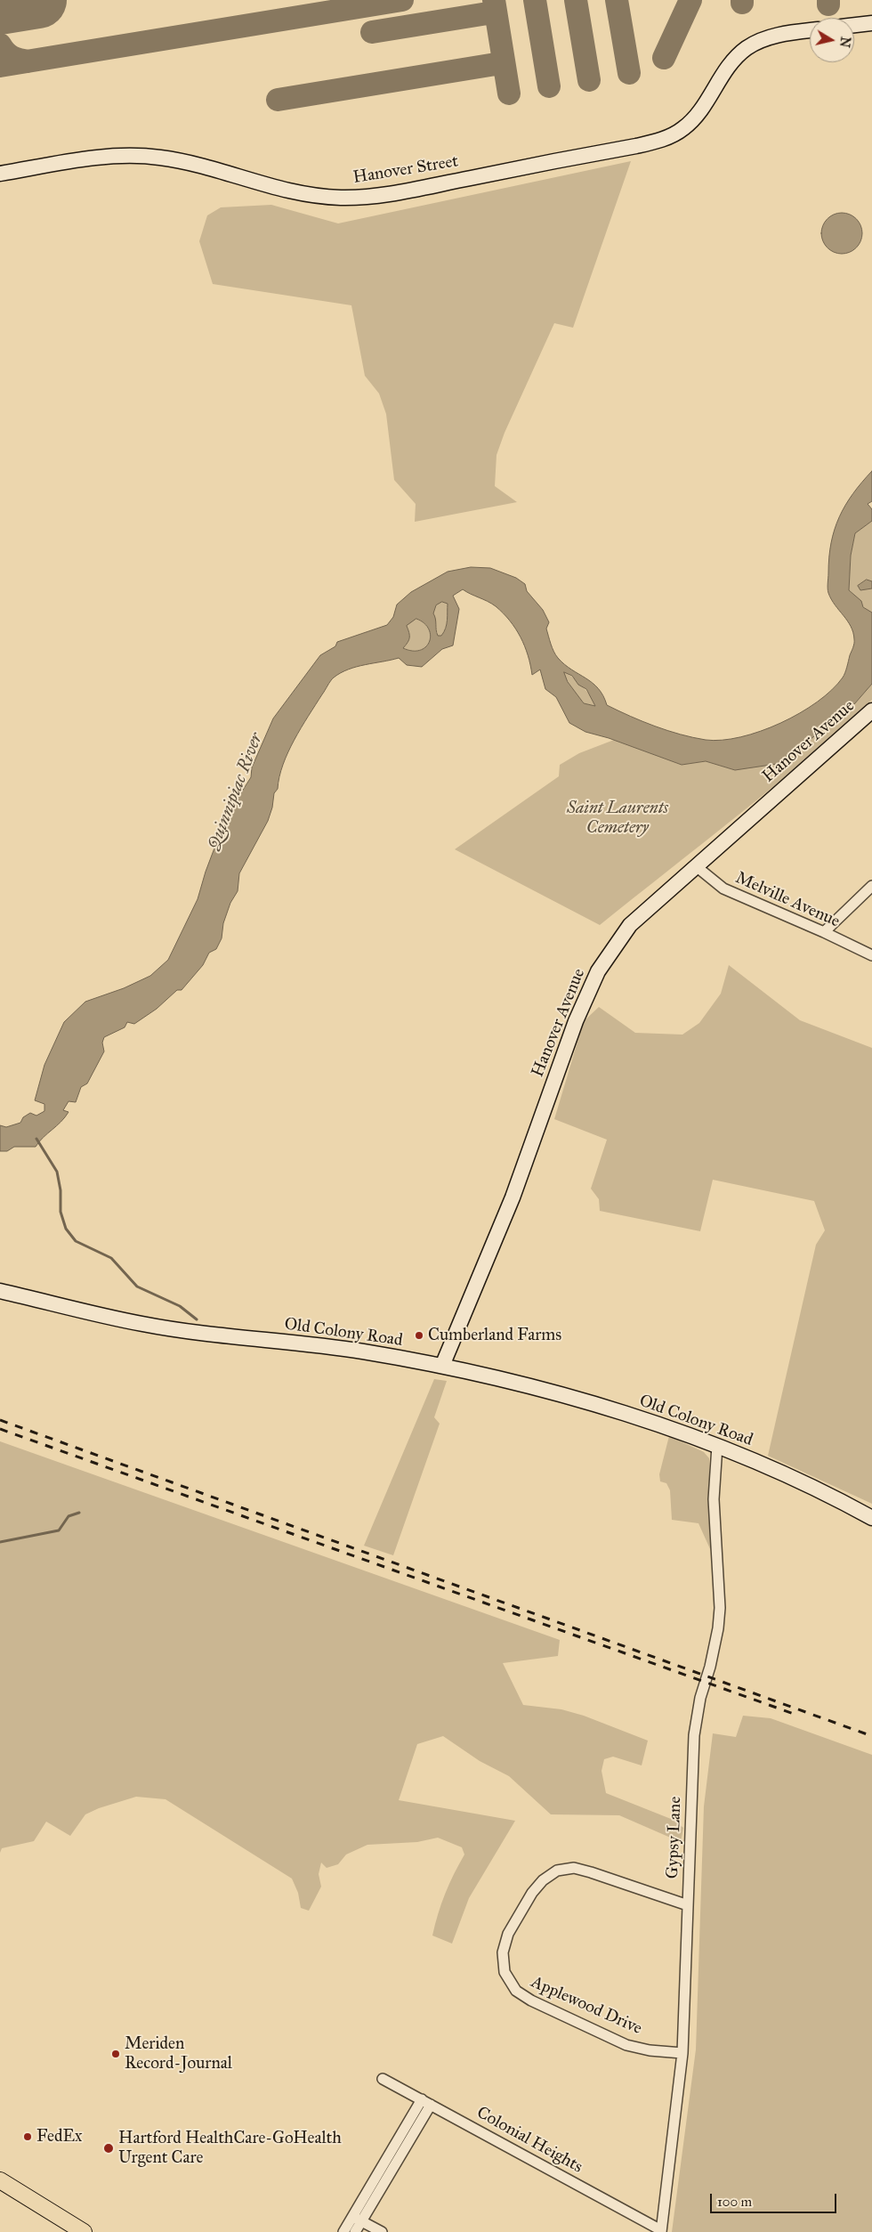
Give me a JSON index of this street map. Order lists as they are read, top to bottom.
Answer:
{
  "streets": {
    "main road": ["Hanover Street", "Hanover Avenue", "Old Colony Road"],
    "street": [
      "Melville Avenue",
      "Gypsy Lane",
      "Applewood Drive",
      "Colonial Heights"
    ]
  },
  "crossings": [
    ["Hanover Avenue", "Melville Avenue"],
    ["Hanover Avenue", "Old Colony Road"],
    ["Old Colony Road", "Gypsy Lane"],
    ["Gypsy Lane", "Applewood Drive"],
    ["Gypsy Lane", "Colonial Heights"]
  ],
  "water": ["Quinnipiac River"],
  "parks": ["Saint Laurents Cemetery"],
  "places": [
    "Cumberland Farms",
    "Meriden Record-Journal",
    "FedEx",
    "Hartford HealthCare-GoHealth Urgent Care"
  ],
  "scale_bar": "100 m",
  "north": "right"
}
